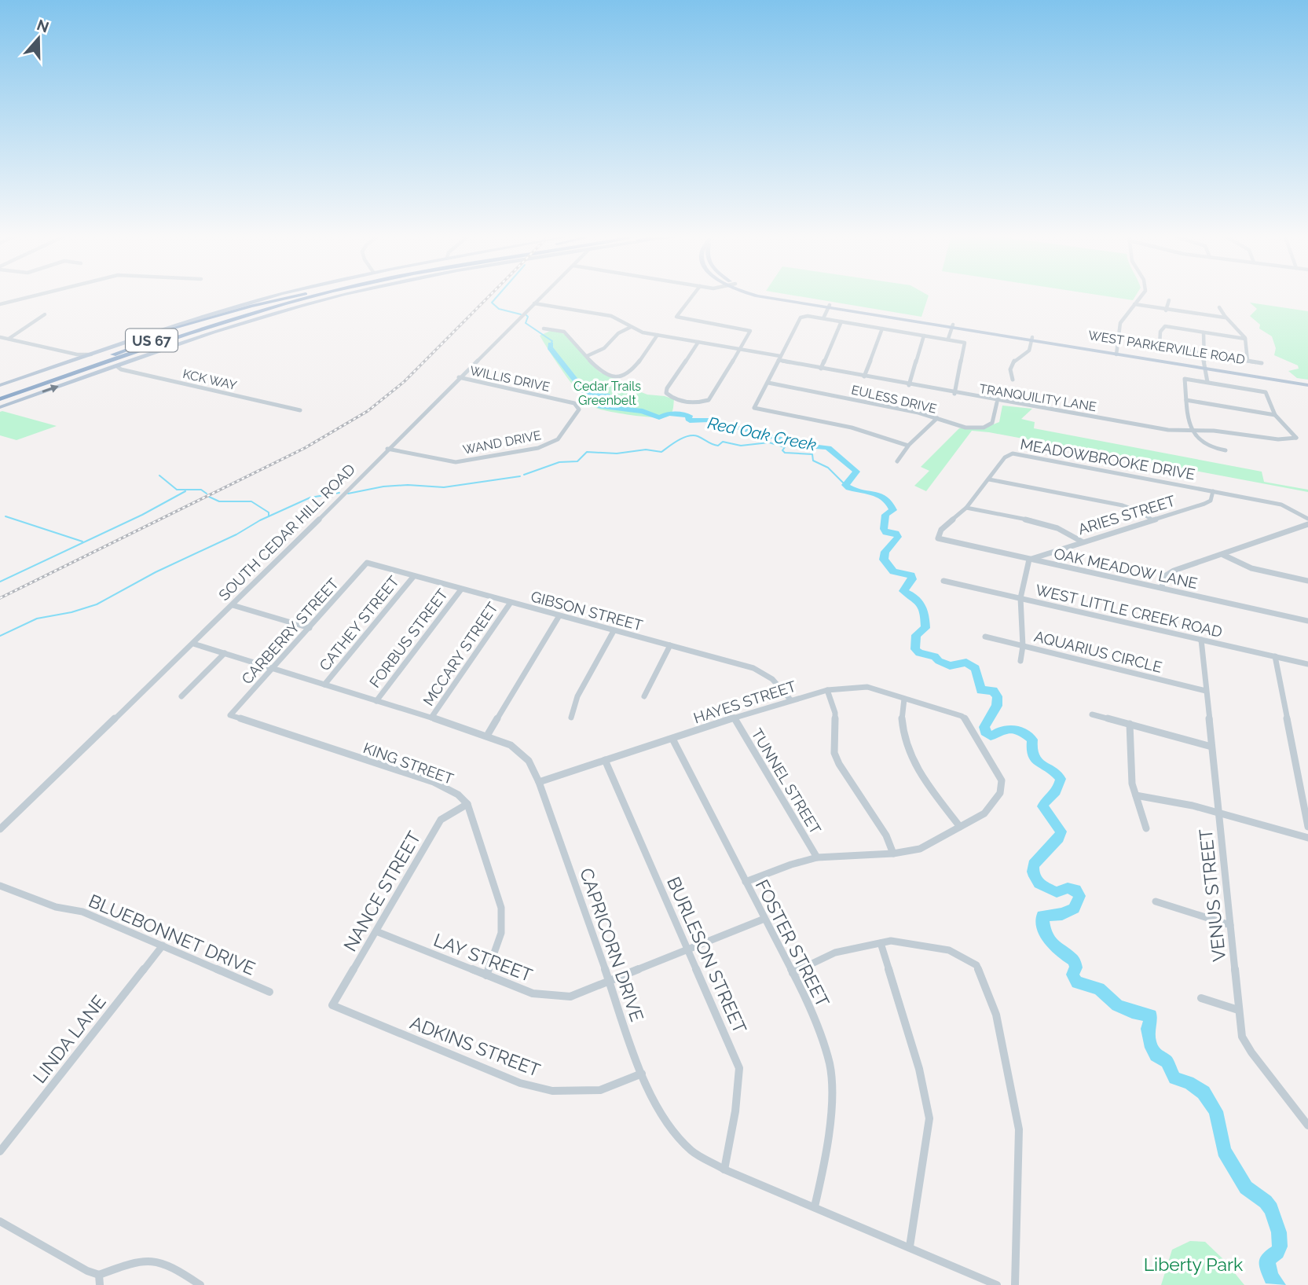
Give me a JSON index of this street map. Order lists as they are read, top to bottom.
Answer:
{
  "streets": {
    "highway": ["US 67"],
    "main road": ["WEST PARKERVILLE ROAD"],
    "street": [
      "WILLIS DRIVE",
      "KCK WAY",
      "TRANQUILITY LANE",
      "EULESS DRIVE",
      "WAND DRIVE",
      "MEADOWBROOKE DRIVE",
      "ARIES STREET",
      "SOUTH CEDAR HILL ROAD",
      "OAK MEADOW LANE",
      "GIBSON STREET",
      "WEST LITTLE CREEK ROAD",
      "CATHEY STREET",
      "CARBERRY STREET",
      "FORBUS STREET",
      "AQUARIUS CIRCLE",
      "MCCARY STREET",
      "HAYES STREET",
      "KING STREET",
      "TUNNEL STREET",
      "NANCE STREET",
      "VENUS STREET",
      "BLUEBONNET DRIVE",
      "FOSTER STREET",
      "CAPRICORN DRIVE",
      "BURLESON STREET",
      "LAY STREET",
      "LINDA LANE",
      "ADKINS STREET"
    ]
  },
  "crossings": [
    ["WILLIS DRIVE", "WAND DRIVE"],
    ["WILLIS DRIVE", "SOUTH CEDAR HILL ROAD"],
    ["TRANQUILITY LANE", "EULESS DRIVE"],
    ["TRANQUILITY LANE", "SOUTH CEDAR HILL ROAD"],
    ["WAND DRIVE", "SOUTH CEDAR HILL ROAD"],
    ["MEADOWBROOKE DRIVE", "ARIES STREET"],
    ["MEADOWBROOKE DRIVE", "OAK MEADOW LANE"],
    ["ARIES STREET", "OAK MEADOW LANE"],
    ["SOUTH CEDAR HILL ROAD", "CAPRICORN DRIVE"],
    ["GIBSON STREET", "CATHEY STREET"],
    ["GIBSON STREET", "CARBERRY STREET"],
    ["GIBSON STREET", "FORBUS STREET"],
    ["GIBSON STREET", "MCCARY STREET"],
    ["GIBSON STREET", "HAYES STREET"],
    ["WEST LITTLE CREEK ROAD", "VENUS STREET"],
    ["CATHEY STREET", "CAPRICORN DRIVE"],
    ["CARBERRY STREET", "KING STREET"],
    ["CARBERRY STREET", "CAPRICORN DRIVE"],
    ["FORBUS STREET", "CAPRICORN DRIVE"],
    ["AQUARIUS CIRCLE", "VENUS STREET"],
    ["MCCARY STREET", "CAPRICORN DRIVE"],
    ["HAYES STREET", "TUNNEL STREET"],
    ["HAYES STREET", "FOSTER STREET"],
    ["HAYES STREET", "CAPRICORN DRIVE"],
    ["HAYES STREET", "BURLESON STREET"],
    ["KING STREET", "NANCE STREET"],
    ["NANCE STREET", "LAY STREET"],
    ["NANCE STREET", "ADKINS STREET"],
    ["BLUEBONNET DRIVE", "LINDA LANE"],
    ["FOSTER STREET", "CAPRICORN DRIVE"],
    ["FOSTER STREET", "LAY STREET"],
    ["CAPRICORN DRIVE", "BURLESON STREET"],
    ["CAPRICORN DRIVE", "LAY STREET"],
    ["CAPRICORN DRIVE", "ADKINS STREET"],
    ["BURLESON STREET", "LAY STREET"]
  ],
  "water": ["Red Oak Creek"],
  "parks": ["Cedar Trails Greenbelt", "Liberty Park"],
  "north": "top"
}
